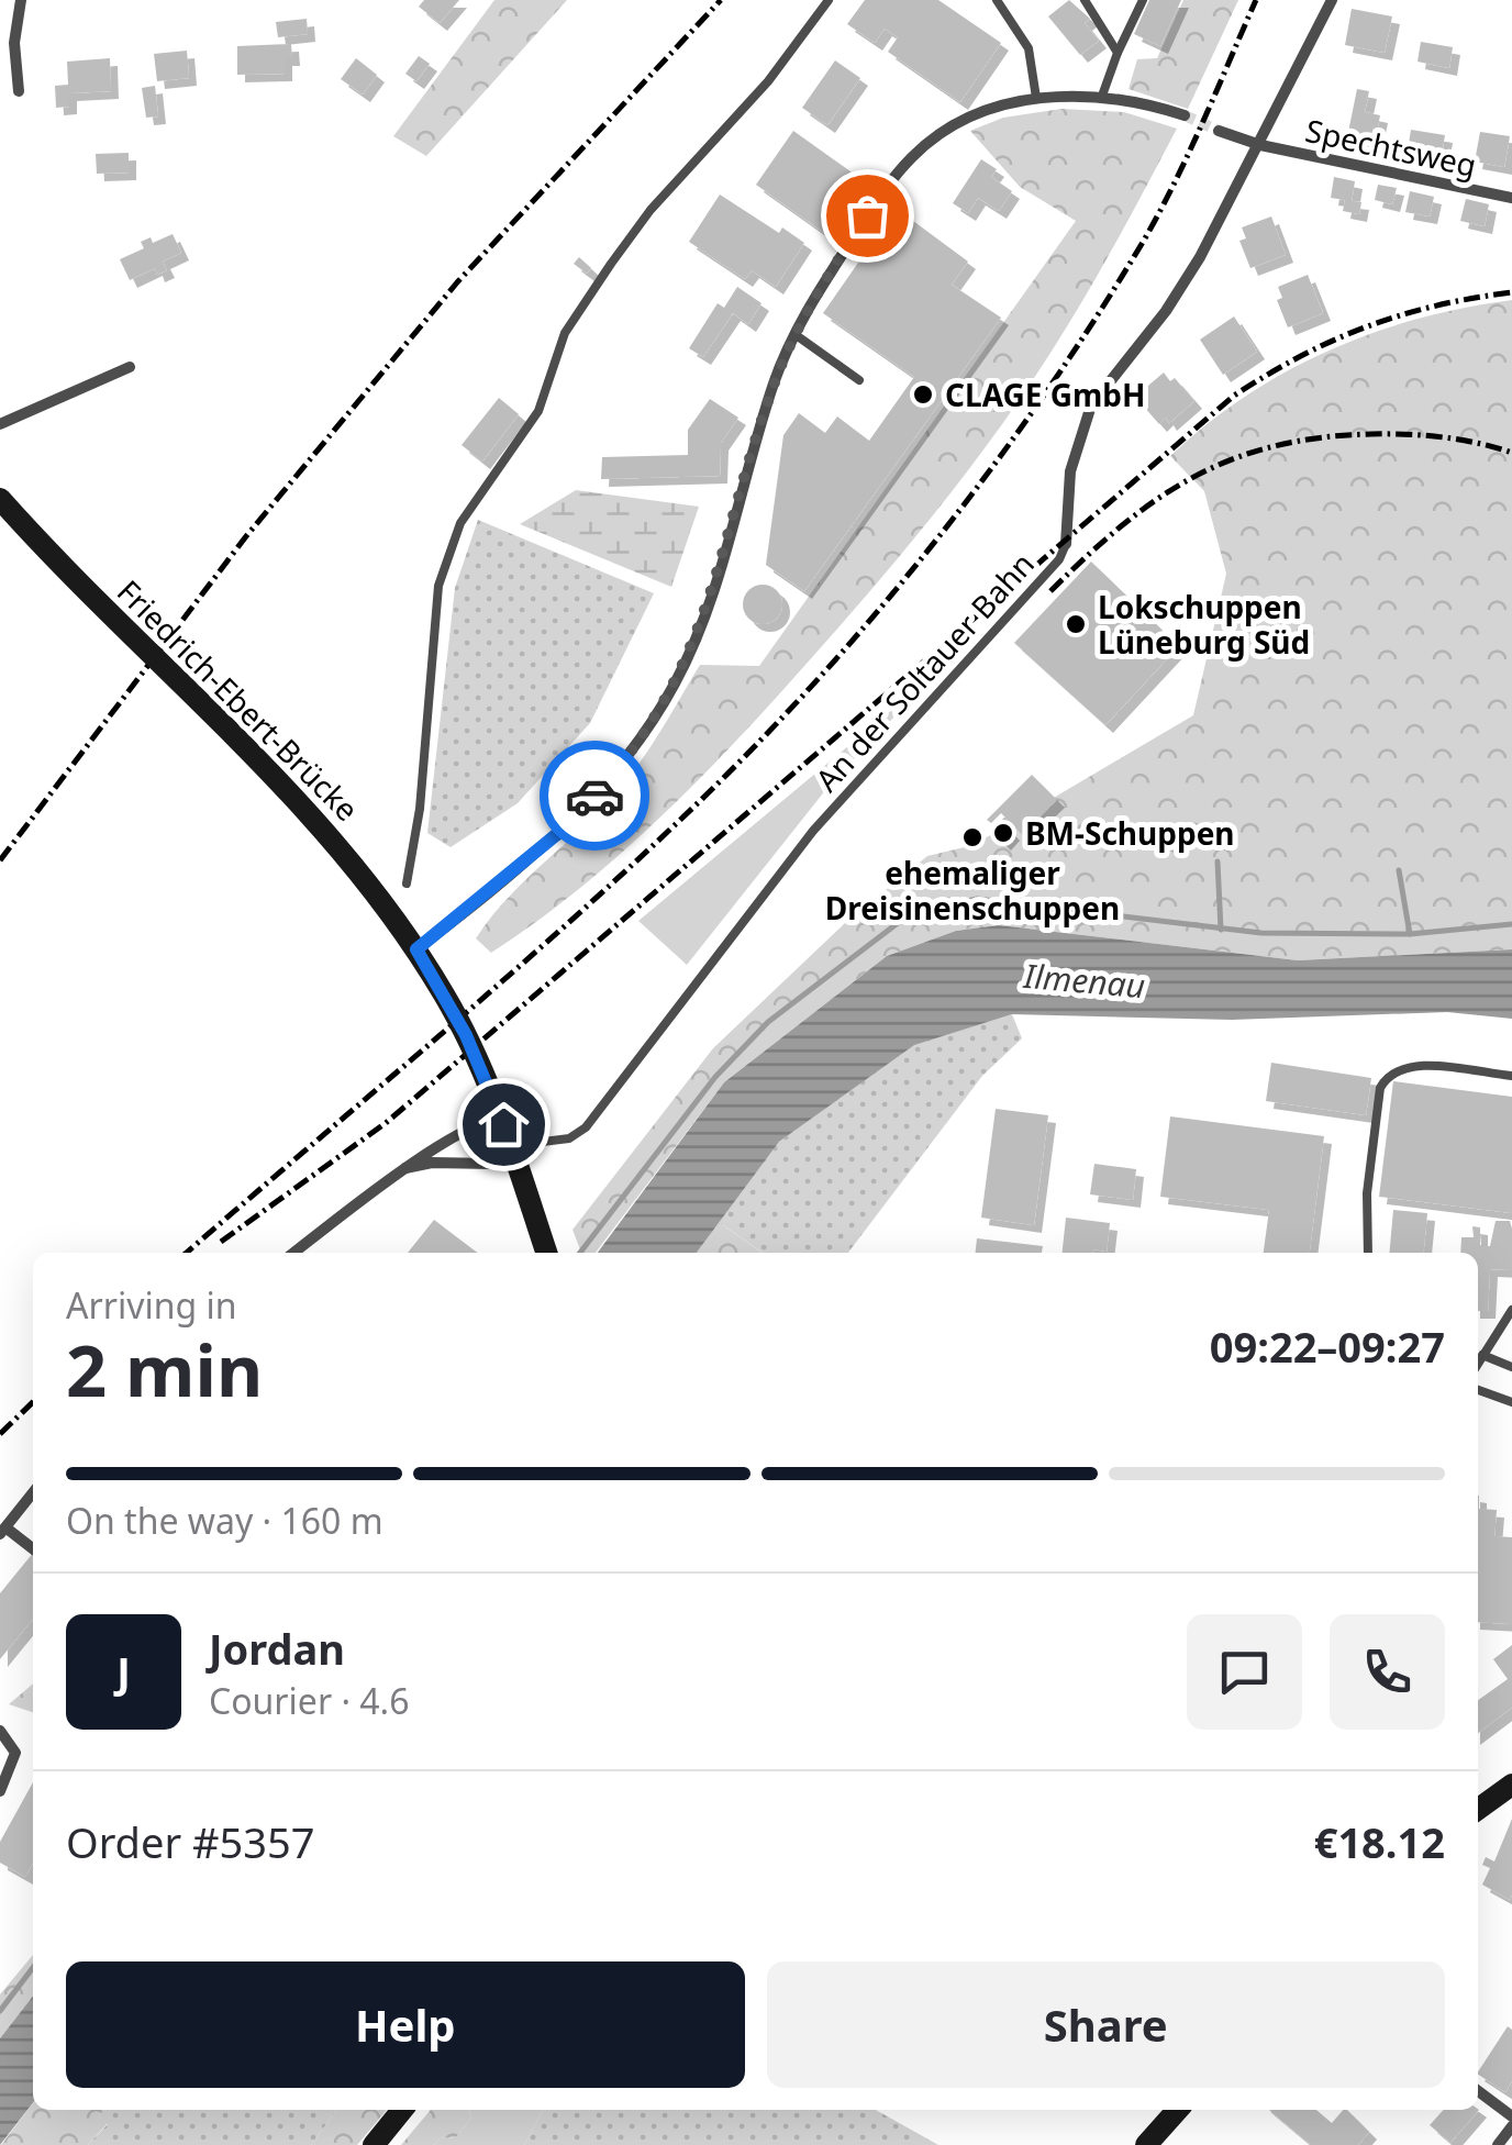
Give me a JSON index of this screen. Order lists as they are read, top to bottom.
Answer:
{
  "streets": {
    "main road": ["Friedrich-Ebert-Brücke"],
    "street": ["Spechtsweg", "An der Soltauer Bahn"]
  },
  "crossings": [
    ["Spechtsweg", "An der Soltauer Bahn"]
  ],
  "water": ["Ilmenau"],
  "places": [
    "CLAGE GmbH",
    "Lokschuppen Lüneburg Süd",
    "BM-Schuppen",
    "ehemaliger Dreisinenschuppen"
  ],
  "page": {
    "heading": ["2 min", "Arriving in", "09:22–09:27"],
    "panel": [
      "Jordan",
      "Courier · 4.6",
      "Order #5357",
      "€18.12"
    ],
    "bar": "On the way · 160 m",
    "round": "J",
    "buttons": ["Help", "Share"]
  }
}
